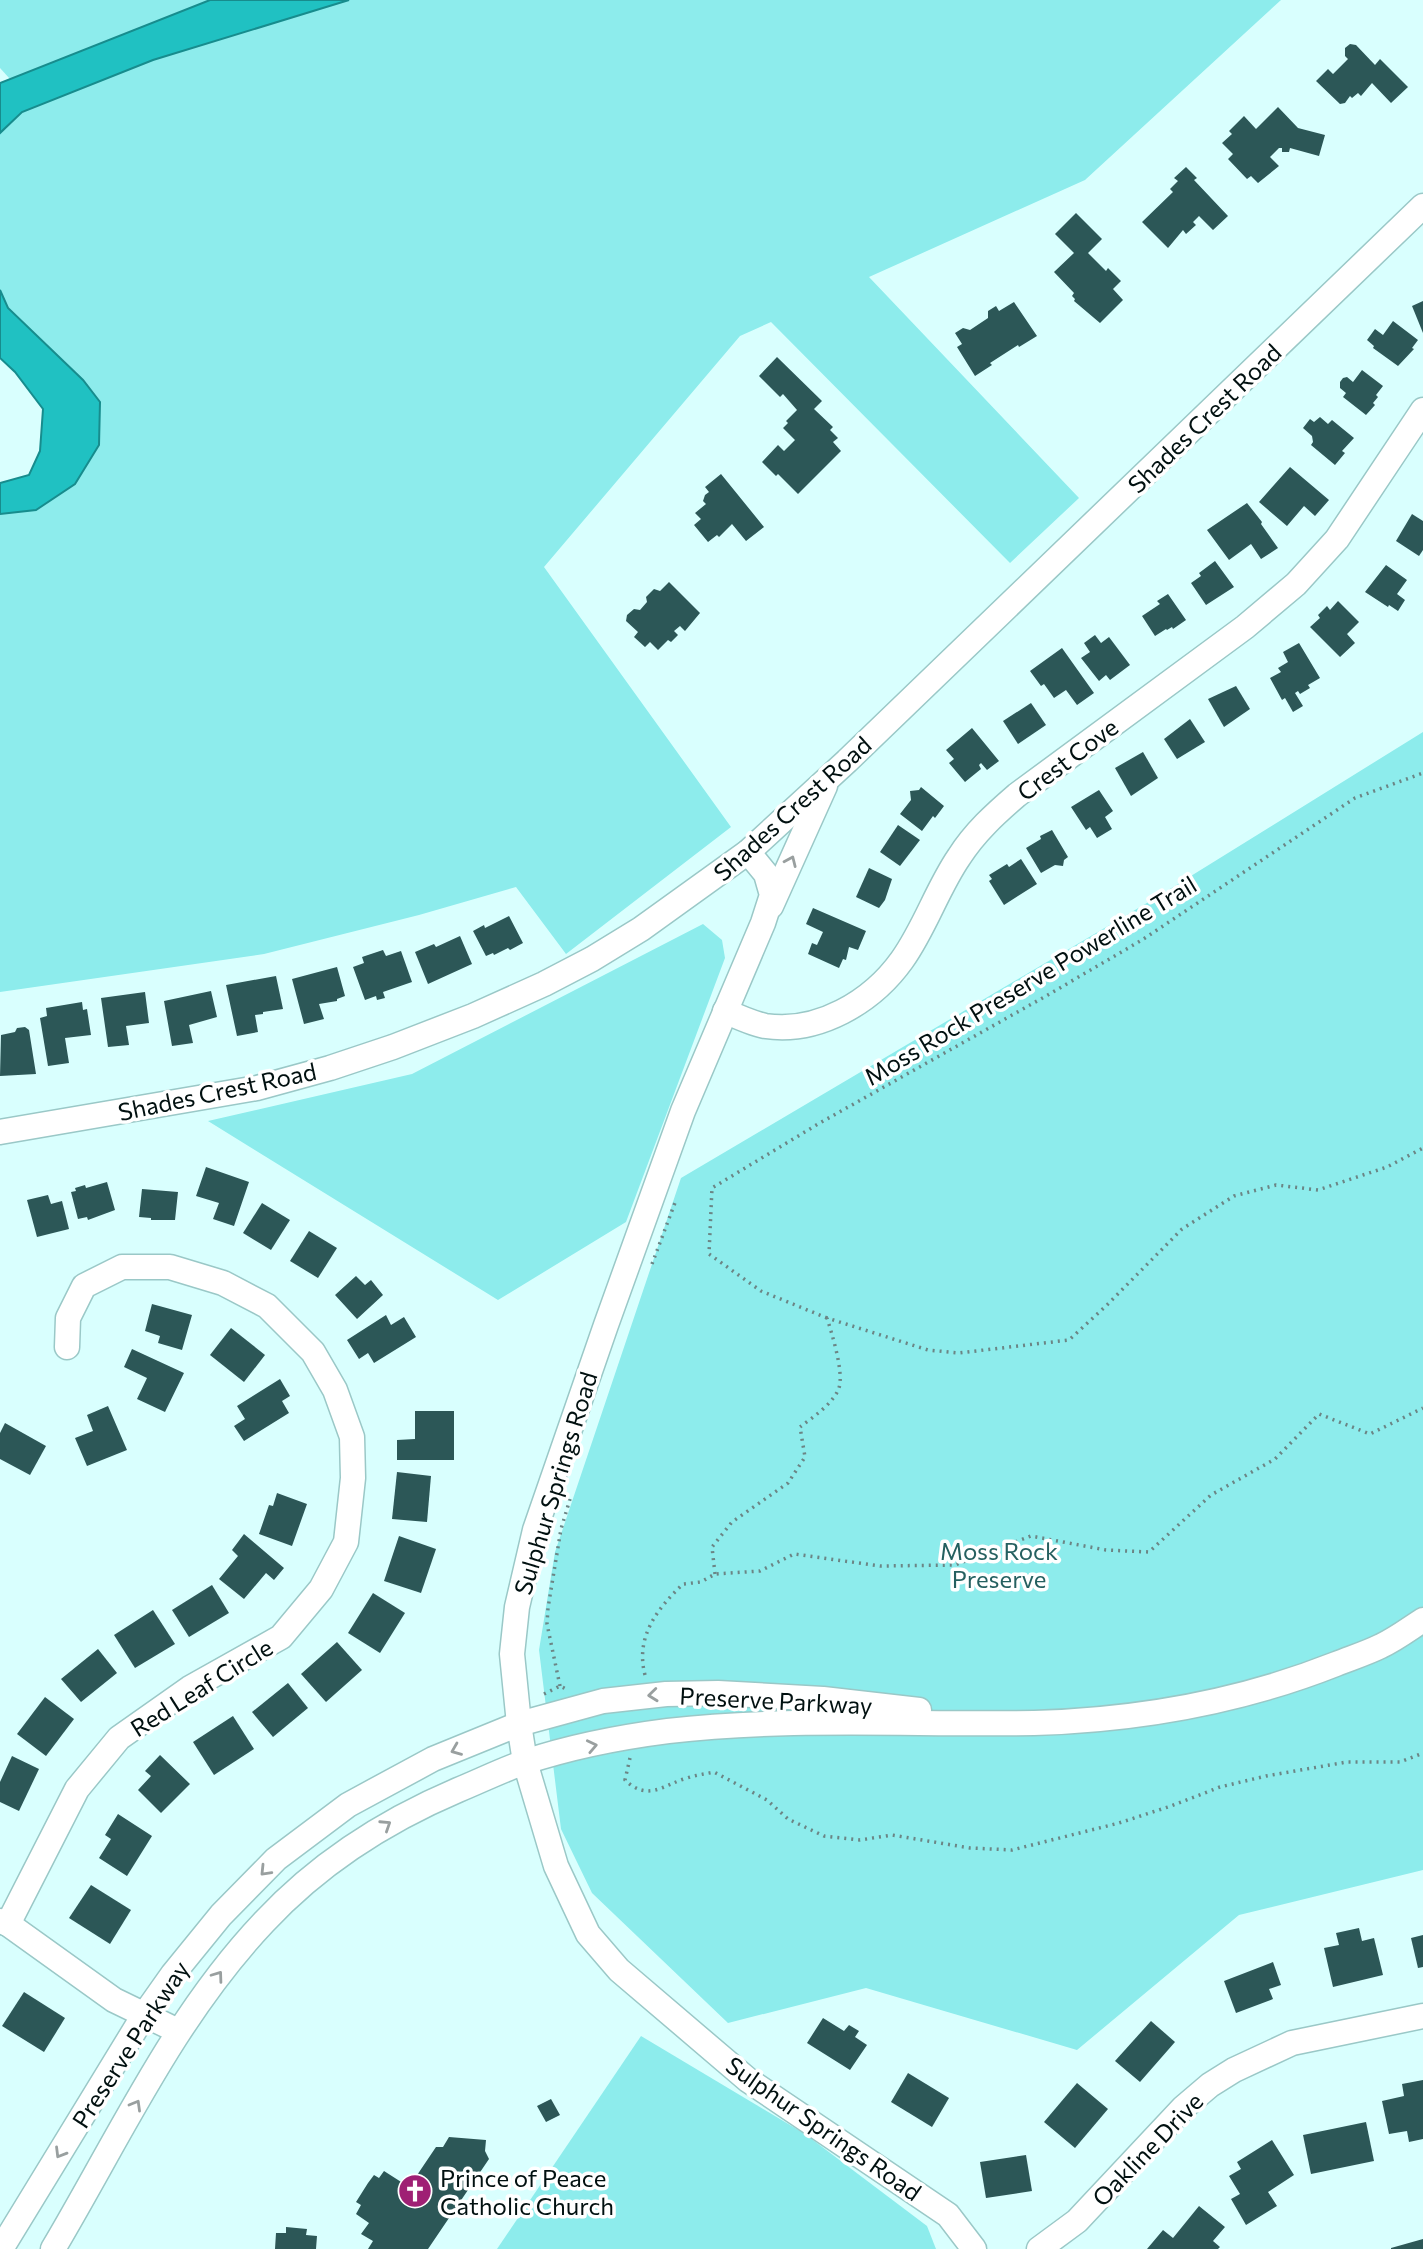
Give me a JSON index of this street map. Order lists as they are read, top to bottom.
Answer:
{
  "streets": {
    "street": [
      "Shades Crest Road",
      "Crest Cove",
      "Sulphur Springs Road",
      "Red Leaf Circle",
      "Preserve Parkway",
      "Oakline Drive"
    ],
    "path": ["Moss Rock Preserve Powerline Trail"]
  },
  "crossings": [
    ["Shades Crest Road", "Sulphur Springs Road"],
    ["Crest Cove", "Sulphur Springs Road"],
    ["Sulphur Springs Road", "Preserve Parkway"]
  ],
  "parks": ["Moss Rock Preserve"],
  "places": {
    "church": ["Prince of Peace Catholic Church"]
  }
}
